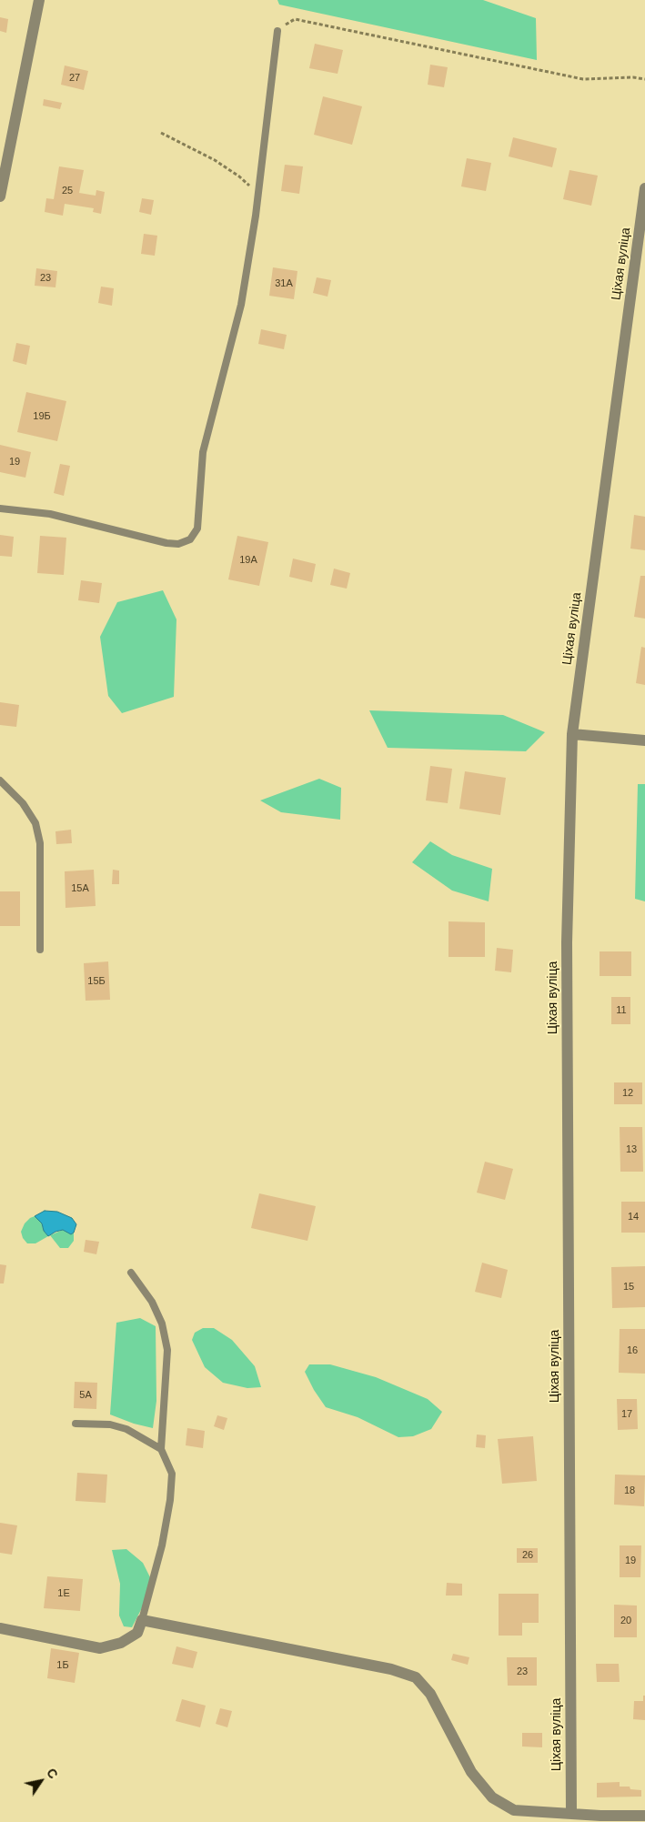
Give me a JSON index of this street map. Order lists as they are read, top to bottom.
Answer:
{
  "streets": {
    "street": ["Ціхая вуліца"]
  },
  "house_numbers": [
    "27",
    "25",
    "23",
    "31А",
    "19Б",
    "19",
    "19А",
    "15А",
    "15Б",
    "11",
    "12",
    "13",
    "14",
    "15",
    "16",
    "5А",
    "17",
    "18",
    "26",
    "19",
    "1Е",
    "20",
    "1Б",
    "23"
  ],
  "north": "top right"
}
